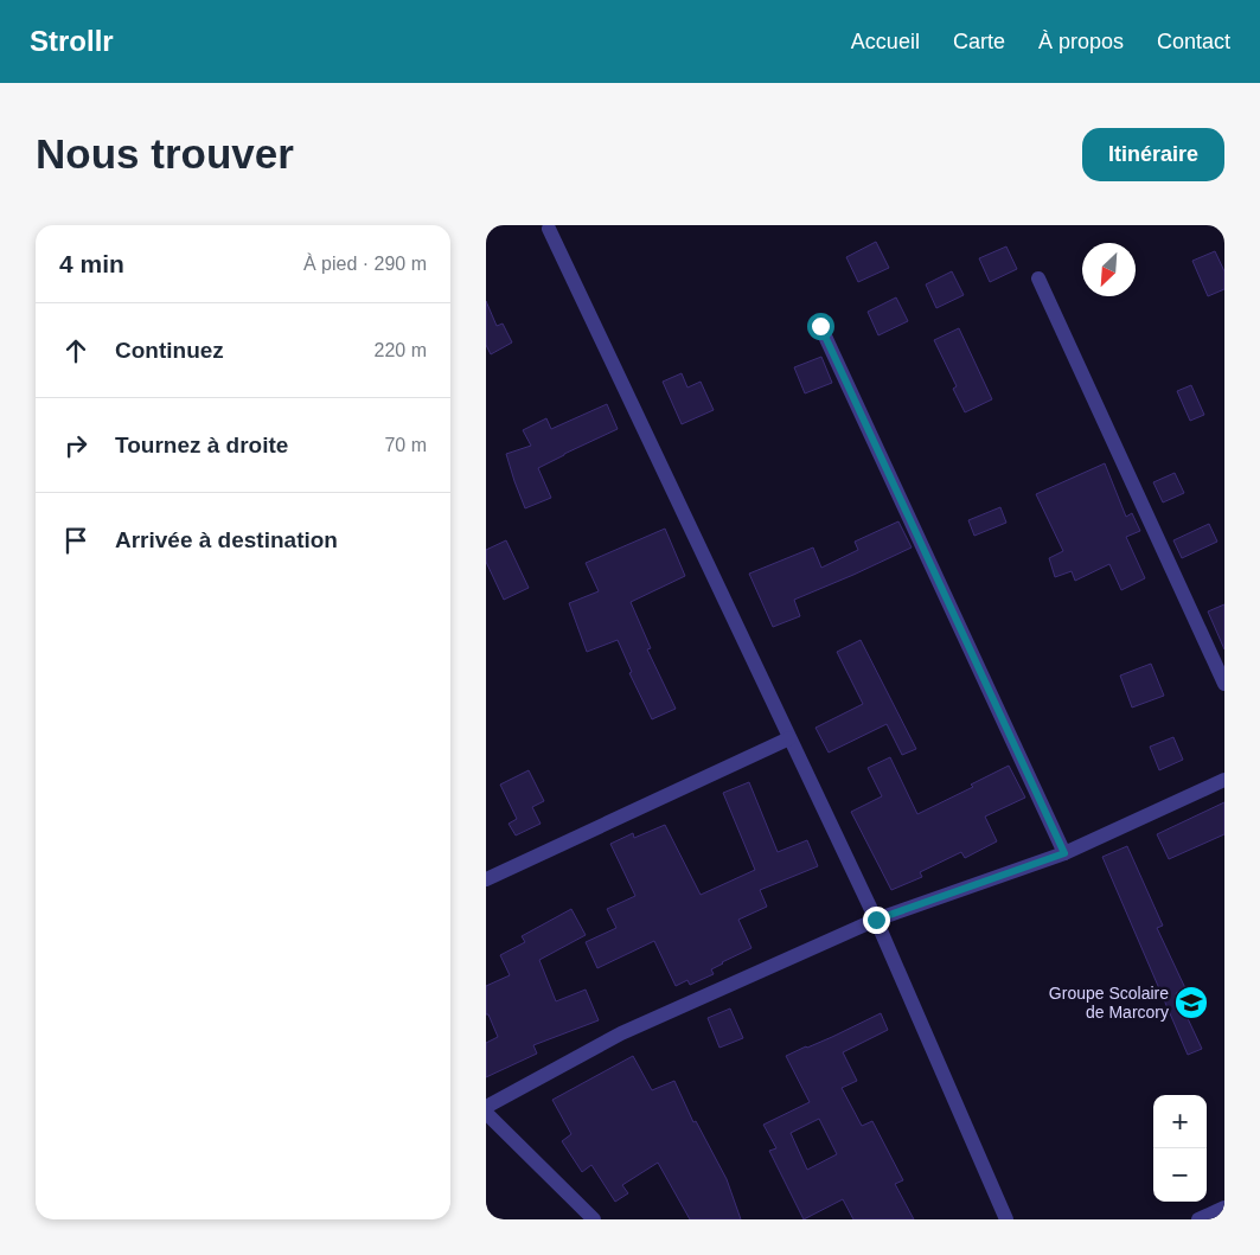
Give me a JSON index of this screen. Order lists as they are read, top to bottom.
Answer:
{
  "places": {
    "school or university": ["Groupe Scolaire de Marcory"]
  },
  "north": "bottom left",
  "page": {
    "header": "Strollr",
    "nav": [
      "Accueil",
      "Carte",
      "À propos",
      "Contact"
    ],
    "buttons": "Itinéraire",
    "title": "Nous trouver",
    "heading": ["4 min", "À pied · 290 m"],
    "list": [
      ["Continuez", "220 m"],
      ["Tournez à droite", "70 m"],
      "Arrivée à destination"
    ],
    "map_buttons": ["+", "−"]
  }
}
